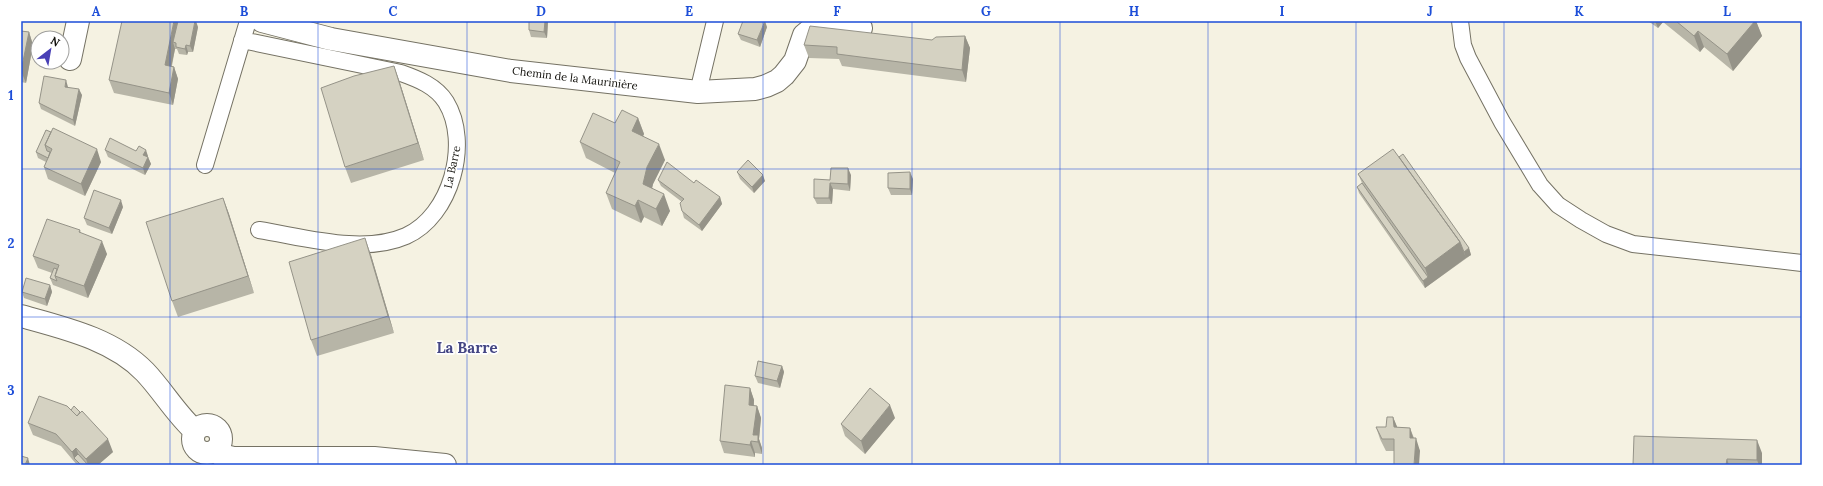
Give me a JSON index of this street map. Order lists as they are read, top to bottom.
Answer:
{
  "streets": {
    "street": ["Chemin de la Maurinière"],
    "lane": ["La Barre"]
  },
  "districts": ["La Barre"],
  "north": "top right",
  "grid": {
    "columns": [
      "A",
      "B",
      "C",
      "D",
      "E",
      "F",
      "G",
      "H",
      "I",
      "J",
      "K",
      "L"
    ],
    "rows": ["1", "2", "3"]
  }
}
